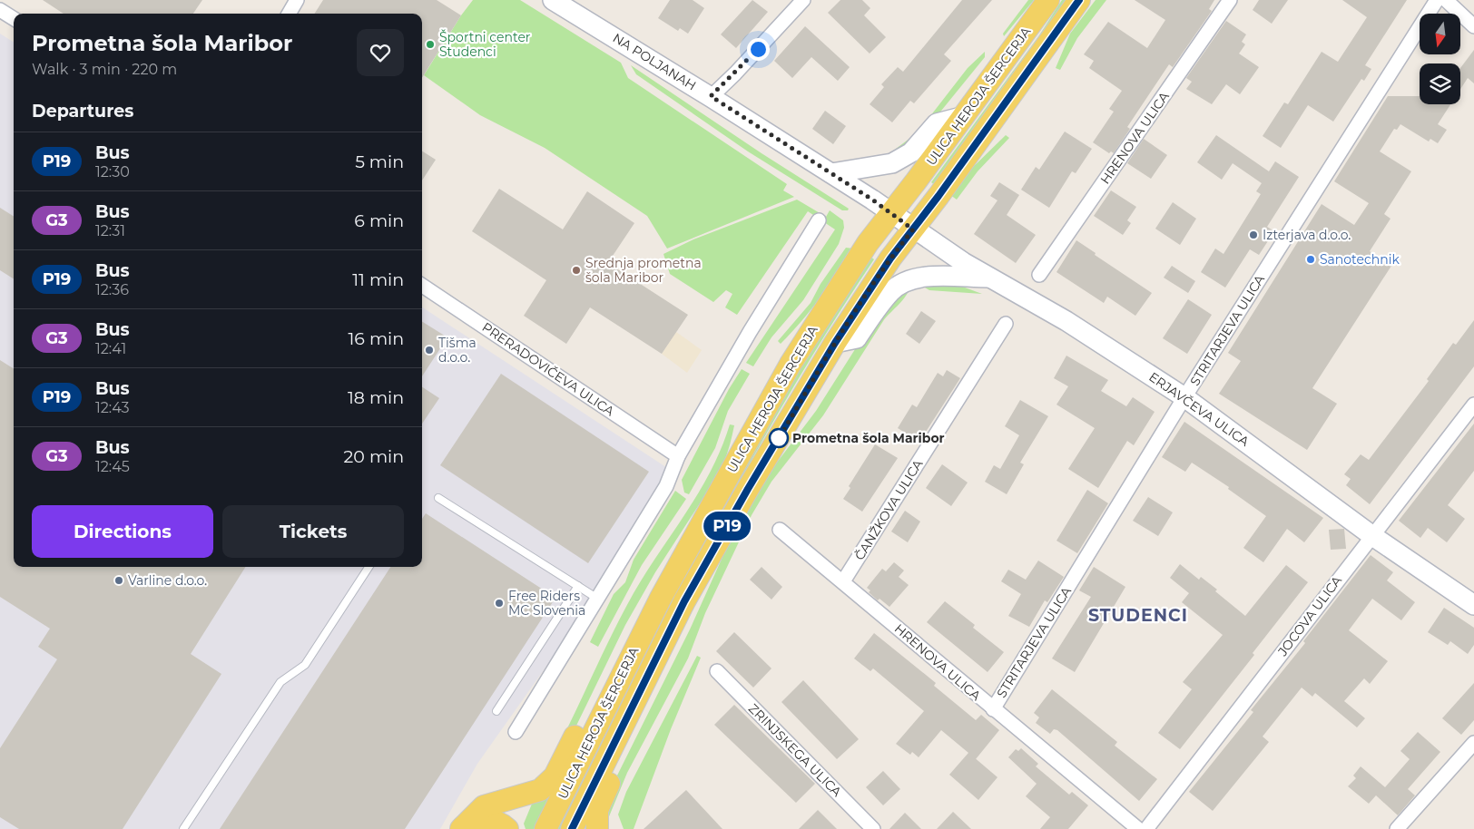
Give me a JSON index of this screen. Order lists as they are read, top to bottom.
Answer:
{
  "streets": {
    "main road": ["ULICA HEROJA ŠERCERJA"],
    "street": [
      "NA POLJANAH",
      "HRENOVA ULICA",
      "STRITARJEVA ULICA",
      "PRERADOVIČEVA ULICA",
      "ERJAVČEVA ULICA",
      "ČANŽKOVA ULICA",
      "JOCOVA ULICA",
      "ZRINJSKEGA ULICA"
    ]
  },
  "crossings": [
    ["NA POLJANAH", "ULICA HEROJA ŠERCERJA"],
    ["NA POLJANAH", "ERJAVČEVA ULICA"],
    ["HRENOVA ULICA", "STRITARJEVA ULICA"],
    ["HRENOVA ULICA", "ČANŽKOVA ULICA"],
    ["STRITARJEVA ULICA", "ERJAVČEVA ULICA"],
    ["ERJAVČEVA ULICA", "JOCOVA ULICA"]
  ],
  "districts": ["STUDENCI"],
  "places": [
    "Športni center Studenci",
    "Izterjava d.o.o.",
    "Sanotechnik",
    "Srednja prometna šola Maribor",
    "Tišma d.o.o.",
    "Prometna šola Maribor",
    "Varline d.o.o.",
    "Free Riders MC Slovenia"
  ],
  "lines": ["bus line P19"],
  "north": "bottom",
  "page": {
    "on_map": "P19",
    "heading": [
      ["Prometna šola Maribor", "Walk · 3 min · 220 m"],
      "Departures"
    ],
    "list": [
      {
        "mark": "P19",
        "name": "Bus",
        "note": "12:30",
        "value": "5 min"
      },
      {
        "mark": "G3",
        "name": "Bus",
        "note": "12:31",
        "value": "6 min"
      },
      {
        "mark": "P19",
        "name": "Bus",
        "note": "12:36",
        "value": "11 min"
      },
      {
        "mark": "G3",
        "name": "Bus",
        "note": "12:41",
        "value": "16 min"
      },
      {
        "mark": "P19",
        "name": "Bus",
        "note": "12:43",
        "value": "18 min"
      },
      {
        "mark": "G3",
        "name": "Bus",
        "note": "12:45",
        "value": "20 min"
      }
    ],
    "buttons": ["Directions", "Tickets"]
  }
}
